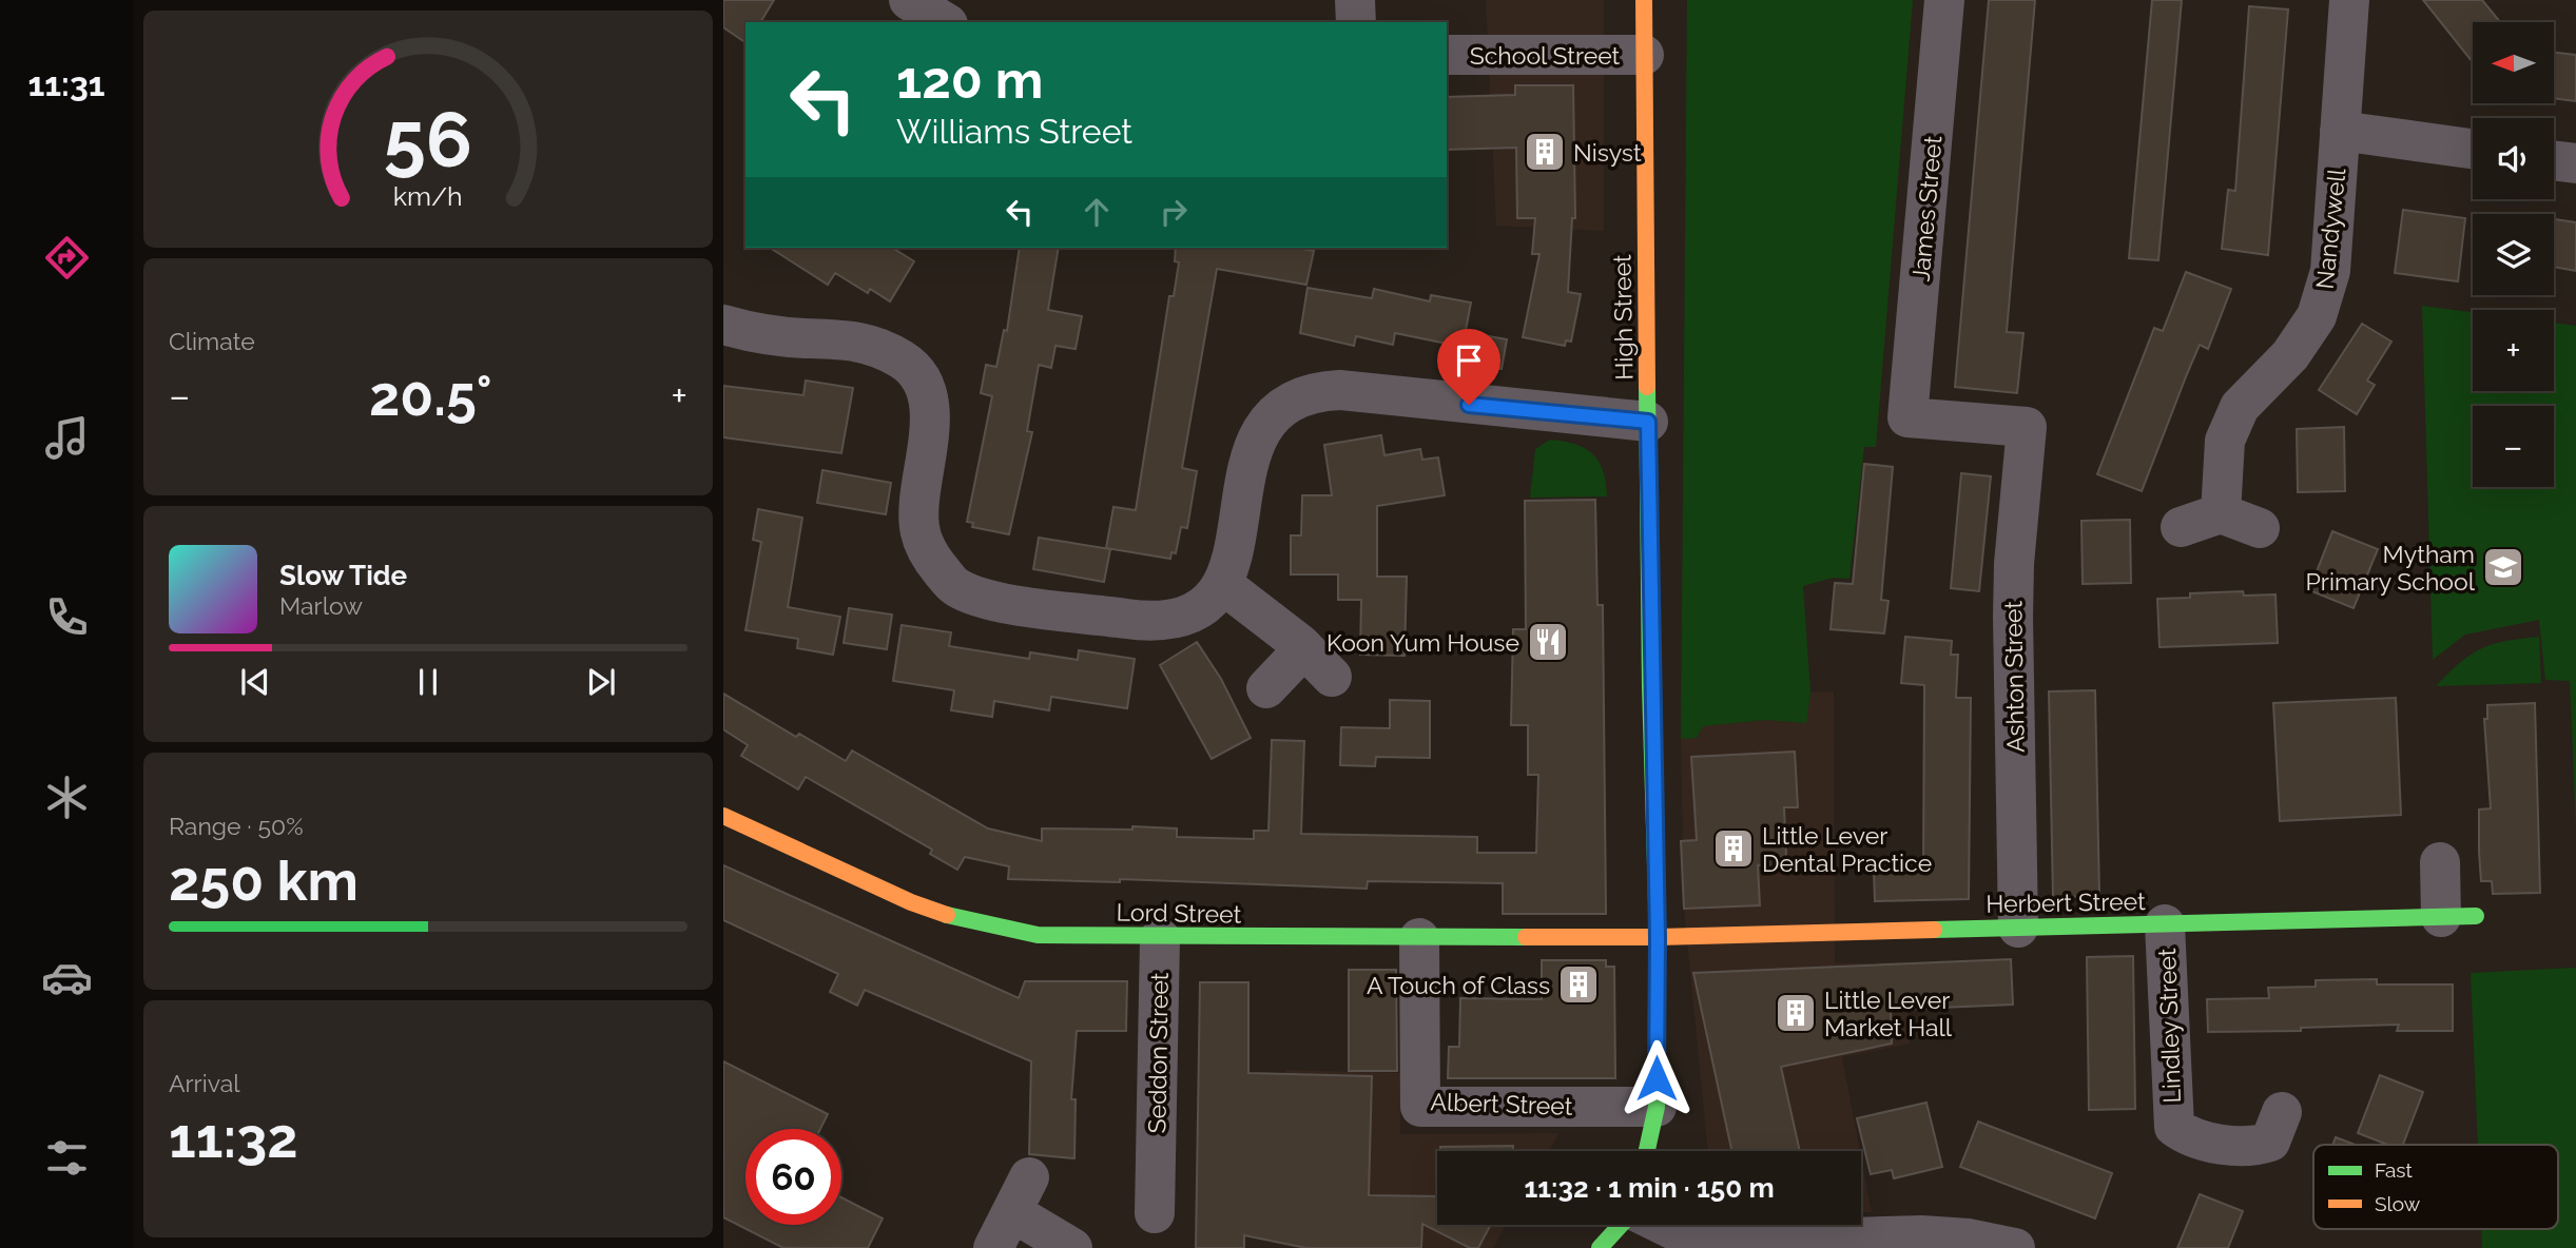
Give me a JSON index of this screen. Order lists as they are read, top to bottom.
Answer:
{
  "streets": {
    "street": [
      "School Street",
      "James Street",
      "Nandywell",
      "High Street",
      "Ashton Street",
      "Herbert Street",
      "Lord Street",
      "Lindley Street",
      "Seddon Street",
      "Albert Street"
    ]
  },
  "crossings": [
    ["School Street", "High Street"],
    ["James Street", "Ashton Street"],
    ["High Street", "Herbert Street"],
    ["High Street", "Lord Street"],
    ["High Street", "Albert Street"],
    ["Ashton Street", "Herbert Street"],
    ["Herbert Street", "Lord Street"],
    ["Herbert Street", "Lindley Street"],
    ["Lord Street", "Seddon Street"],
    ["Lord Street", "Albert Street"]
  ],
  "places": {
    "building": [
      "Nisyst",
      "Little Lever Dental Practice",
      "A Touch of Class",
      "Little Lever Market Hall"
    ],
    "school or university": ["Mytham Primary School"],
    "restaurant": ["Koon Yum House"]
  },
  "legend": ["Fast", "Slow"],
  "north": "left",
  "page": {
    "tabs": "11:31",
    "map_buttons": ["+", "−"],
    "turn": ["120 m", "Williams Street"],
    "tile": [
      "Climate",
      ["Range · 50%", "250 km"],
      ["Arrival", "11:32"]
    ],
    "heat": ["−", "20.5°", "+"],
    "song": ["Slow Tide", "Marlow"],
    "limit": "60",
    "trip": "11:32 · 1 min · 150 m",
    "gauge": ["56", "km/h"]
  }
}
